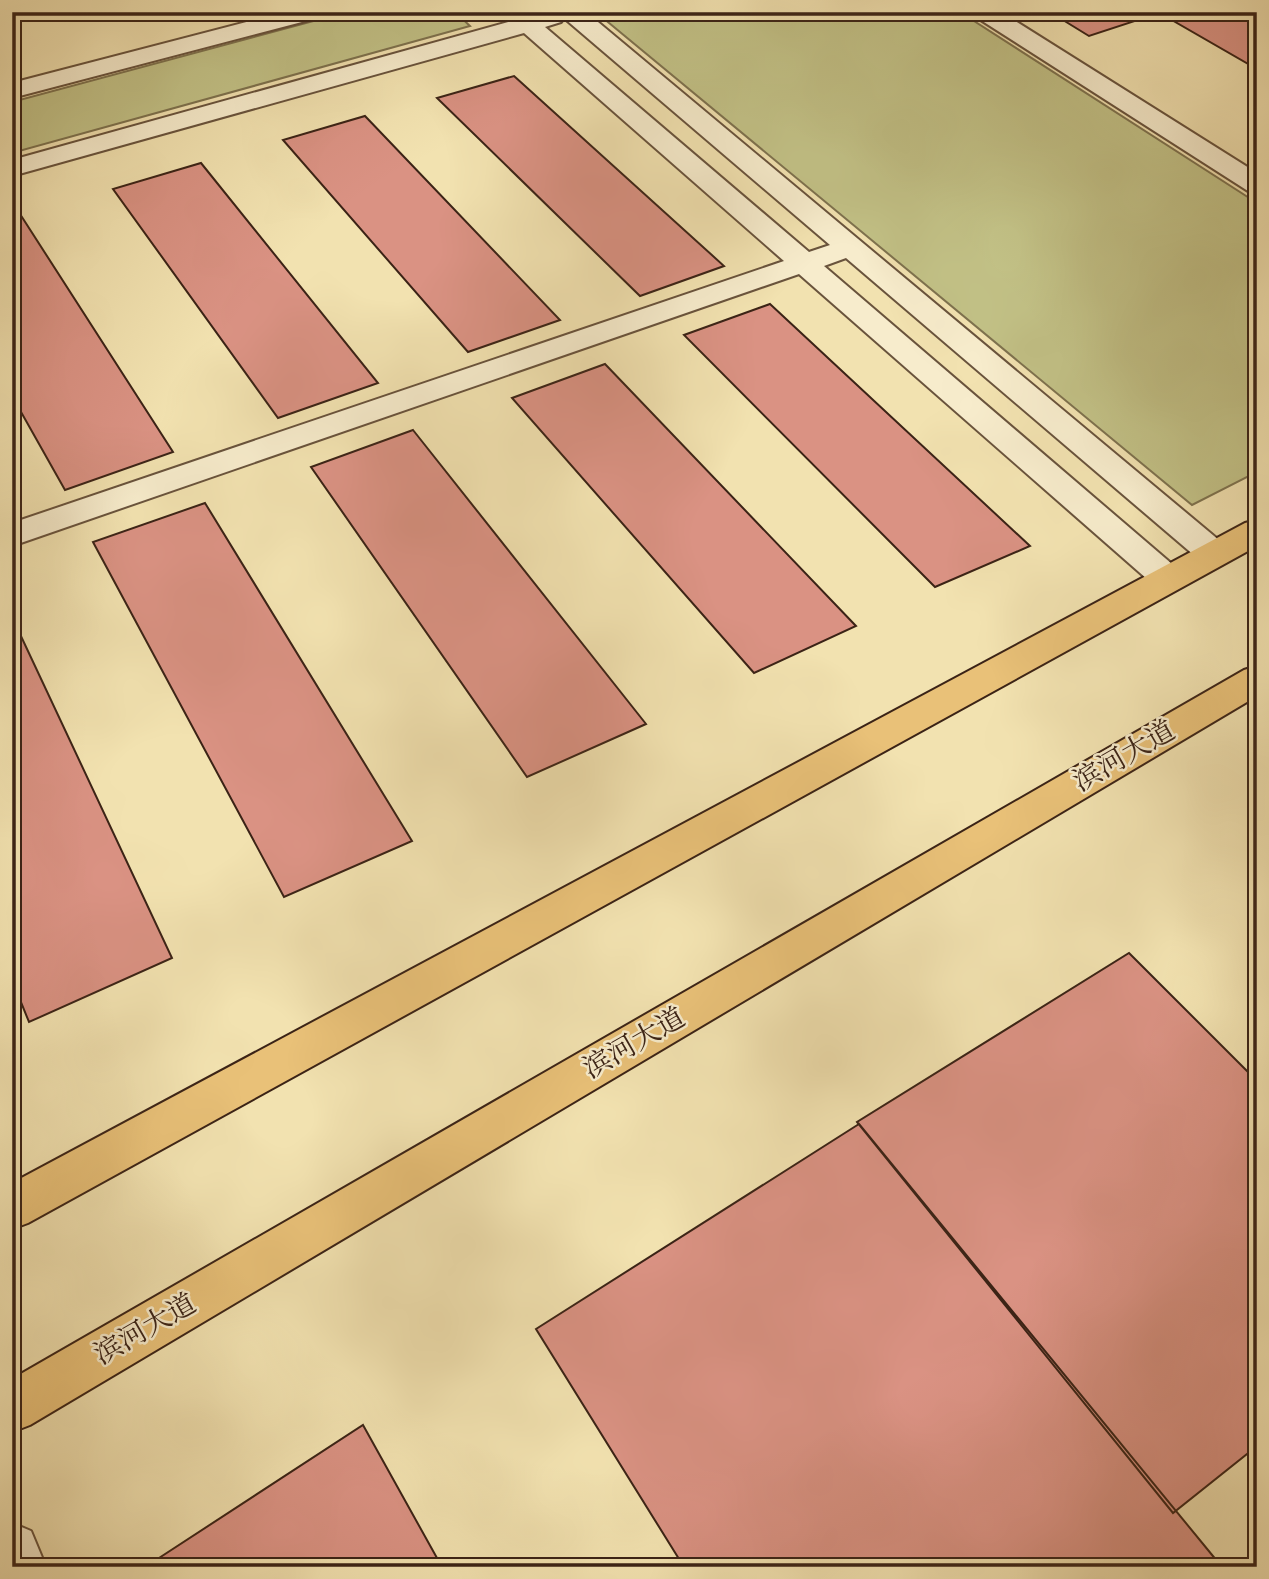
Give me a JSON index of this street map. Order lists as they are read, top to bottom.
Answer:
{
  "streets": {
    "main road": ["滨河大道"]
  }
}
